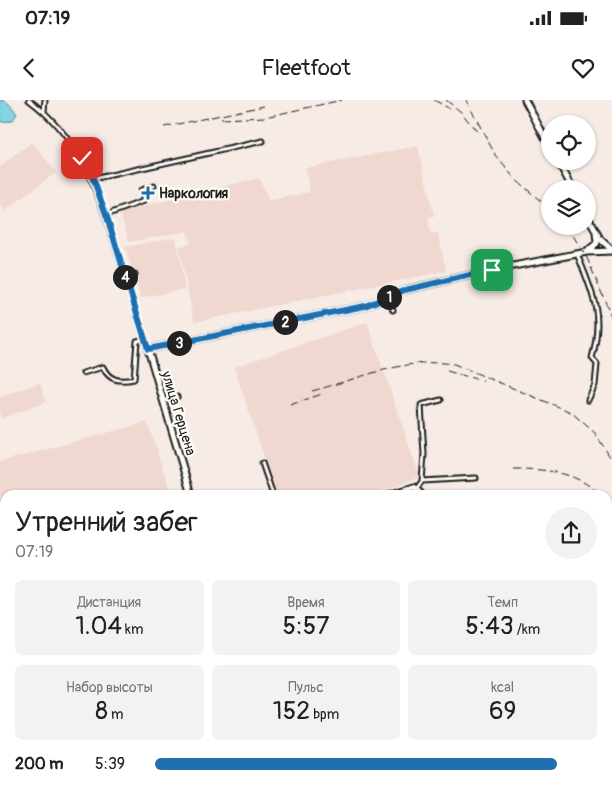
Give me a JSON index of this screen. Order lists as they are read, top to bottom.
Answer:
{
  "streets": {
    "street": ["улица Герцена"]
  },
  "places": {
    "health": ["Наркология"]
  },
  "page": {
    "status": "07:19",
    "header": "Fleetfoot",
    "pins": [
      "4",
      "1",
      "2",
      "3"
    ],
    "heading": ["Утренний забег", "07:19"],
    "stats": [
      ["Дистанция", "1.04 km"],
      ["Время", "5:57"],
      ["Темп", "5:43 /km"],
      ["Набор высоты", "8 m"],
      ["Пульс", "152 bpm"],
      ["kcal", "69"]
    ],
    "list": [
      {
        "name": "200 m",
        "note": "5:39"
      }
    ]
  }
}
